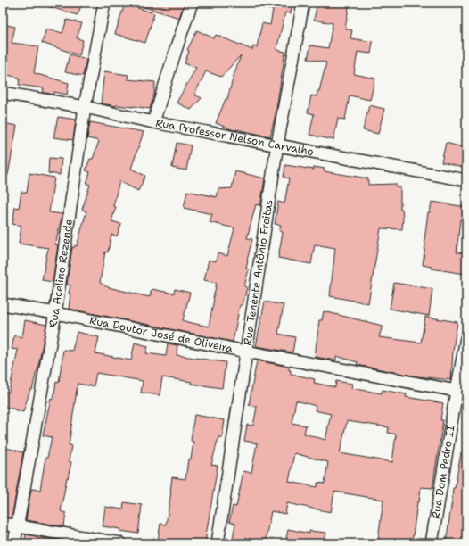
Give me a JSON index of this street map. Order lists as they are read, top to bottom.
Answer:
{
  "streets": {
    "street": [
      "Rua Professor Nelson Carvalho",
      "Rua Acelino Rezende",
      "Rua Tenente Antônio Freitas",
      "Rua Doutor José de Oliveira",
      "Rua Dom Pedro II"
    ]
  },
  "crossings": [
    ["Rua Professor Nelson Carvalho", "Rua Acelino Rezende"],
    ["Rua Professor Nelson Carvalho", "Rua Tenente Antônio Freitas"],
    ["Rua Acelino Rezende", "Rua Doutor José de Oliveira"],
    ["Rua Tenente Antônio Freitas", "Rua Doutor José de Oliveira"],
    ["Rua Doutor José de Oliveira", "Rua Dom Pedro II"]
  ]
}
